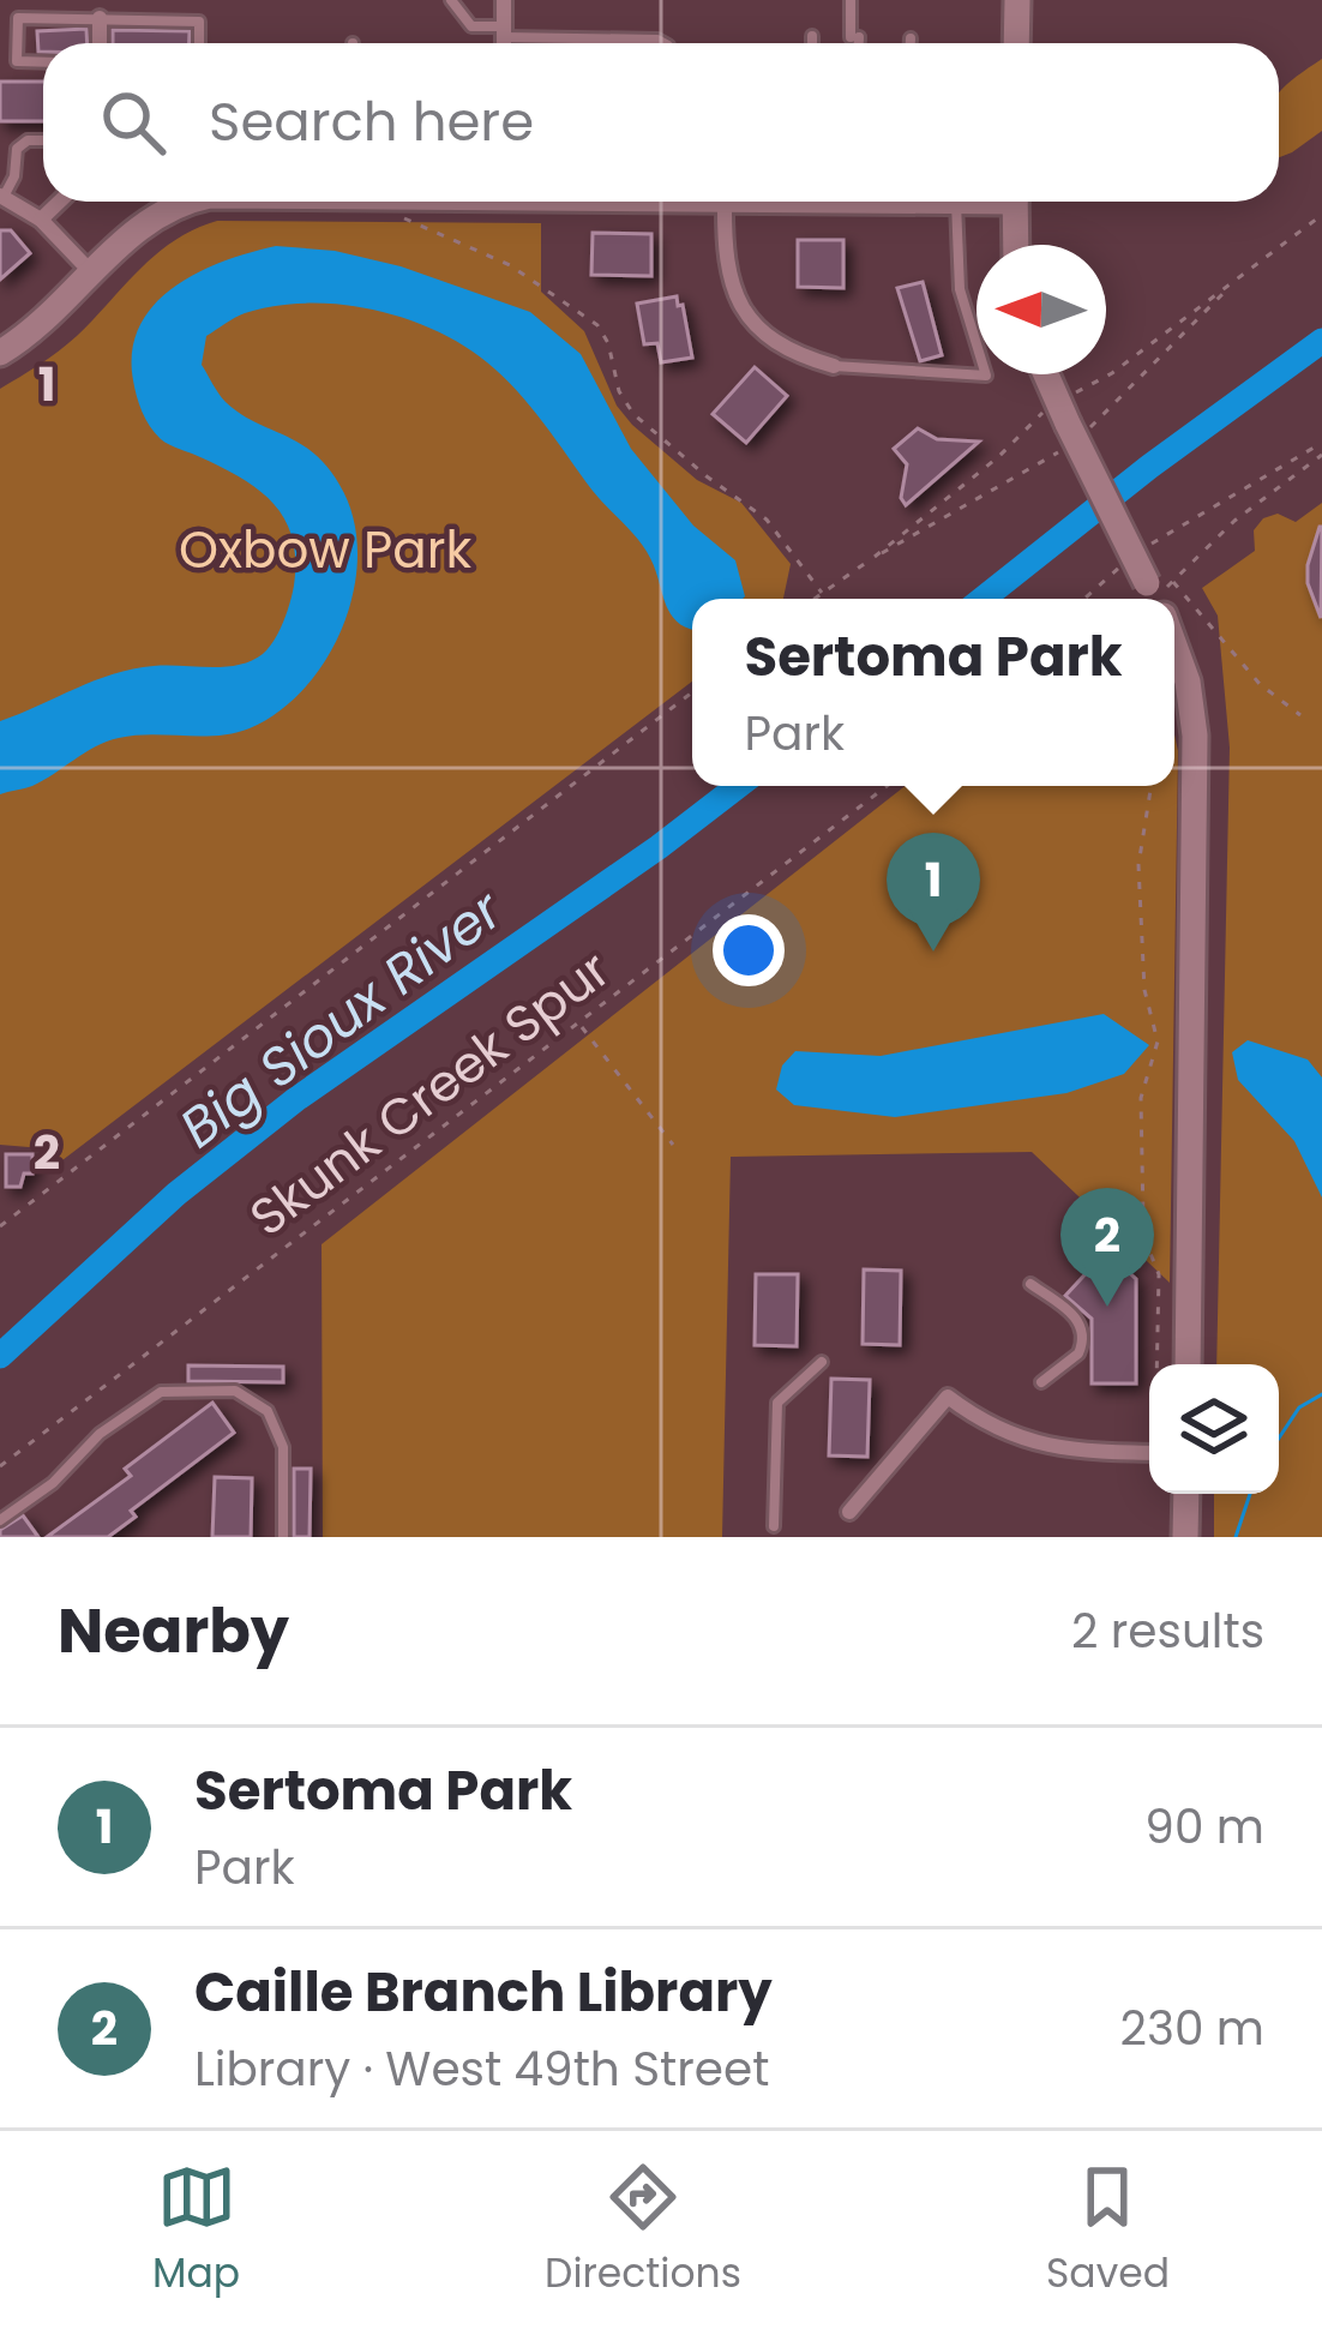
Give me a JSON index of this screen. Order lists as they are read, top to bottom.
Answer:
{
  "streets": {
    "path": ["Skunk Creek Spur"]
  },
  "water": ["Big Sioux River"],
  "parks": ["Oxbow Park"],
  "north": "left",
  "page": {
    "search": "Search here",
    "popup": ["Sertoma Park", "Park"],
    "pins": ["1", "2"],
    "heading": ["Nearby", "2 results"],
    "list": [
      {
        "mark": "1",
        "name": "Sertoma Park",
        "note": "Park",
        "value": "90 m"
      },
      {
        "mark": "2",
        "name": "Caille Branch Library",
        "note": "Library · West 49th Street",
        "value": "230 m"
      }
    ],
    "nav": ["Map", "Directions", "Saved"]
  },
  "grid": {
    "rows": ["1", "2"]
  }
}
